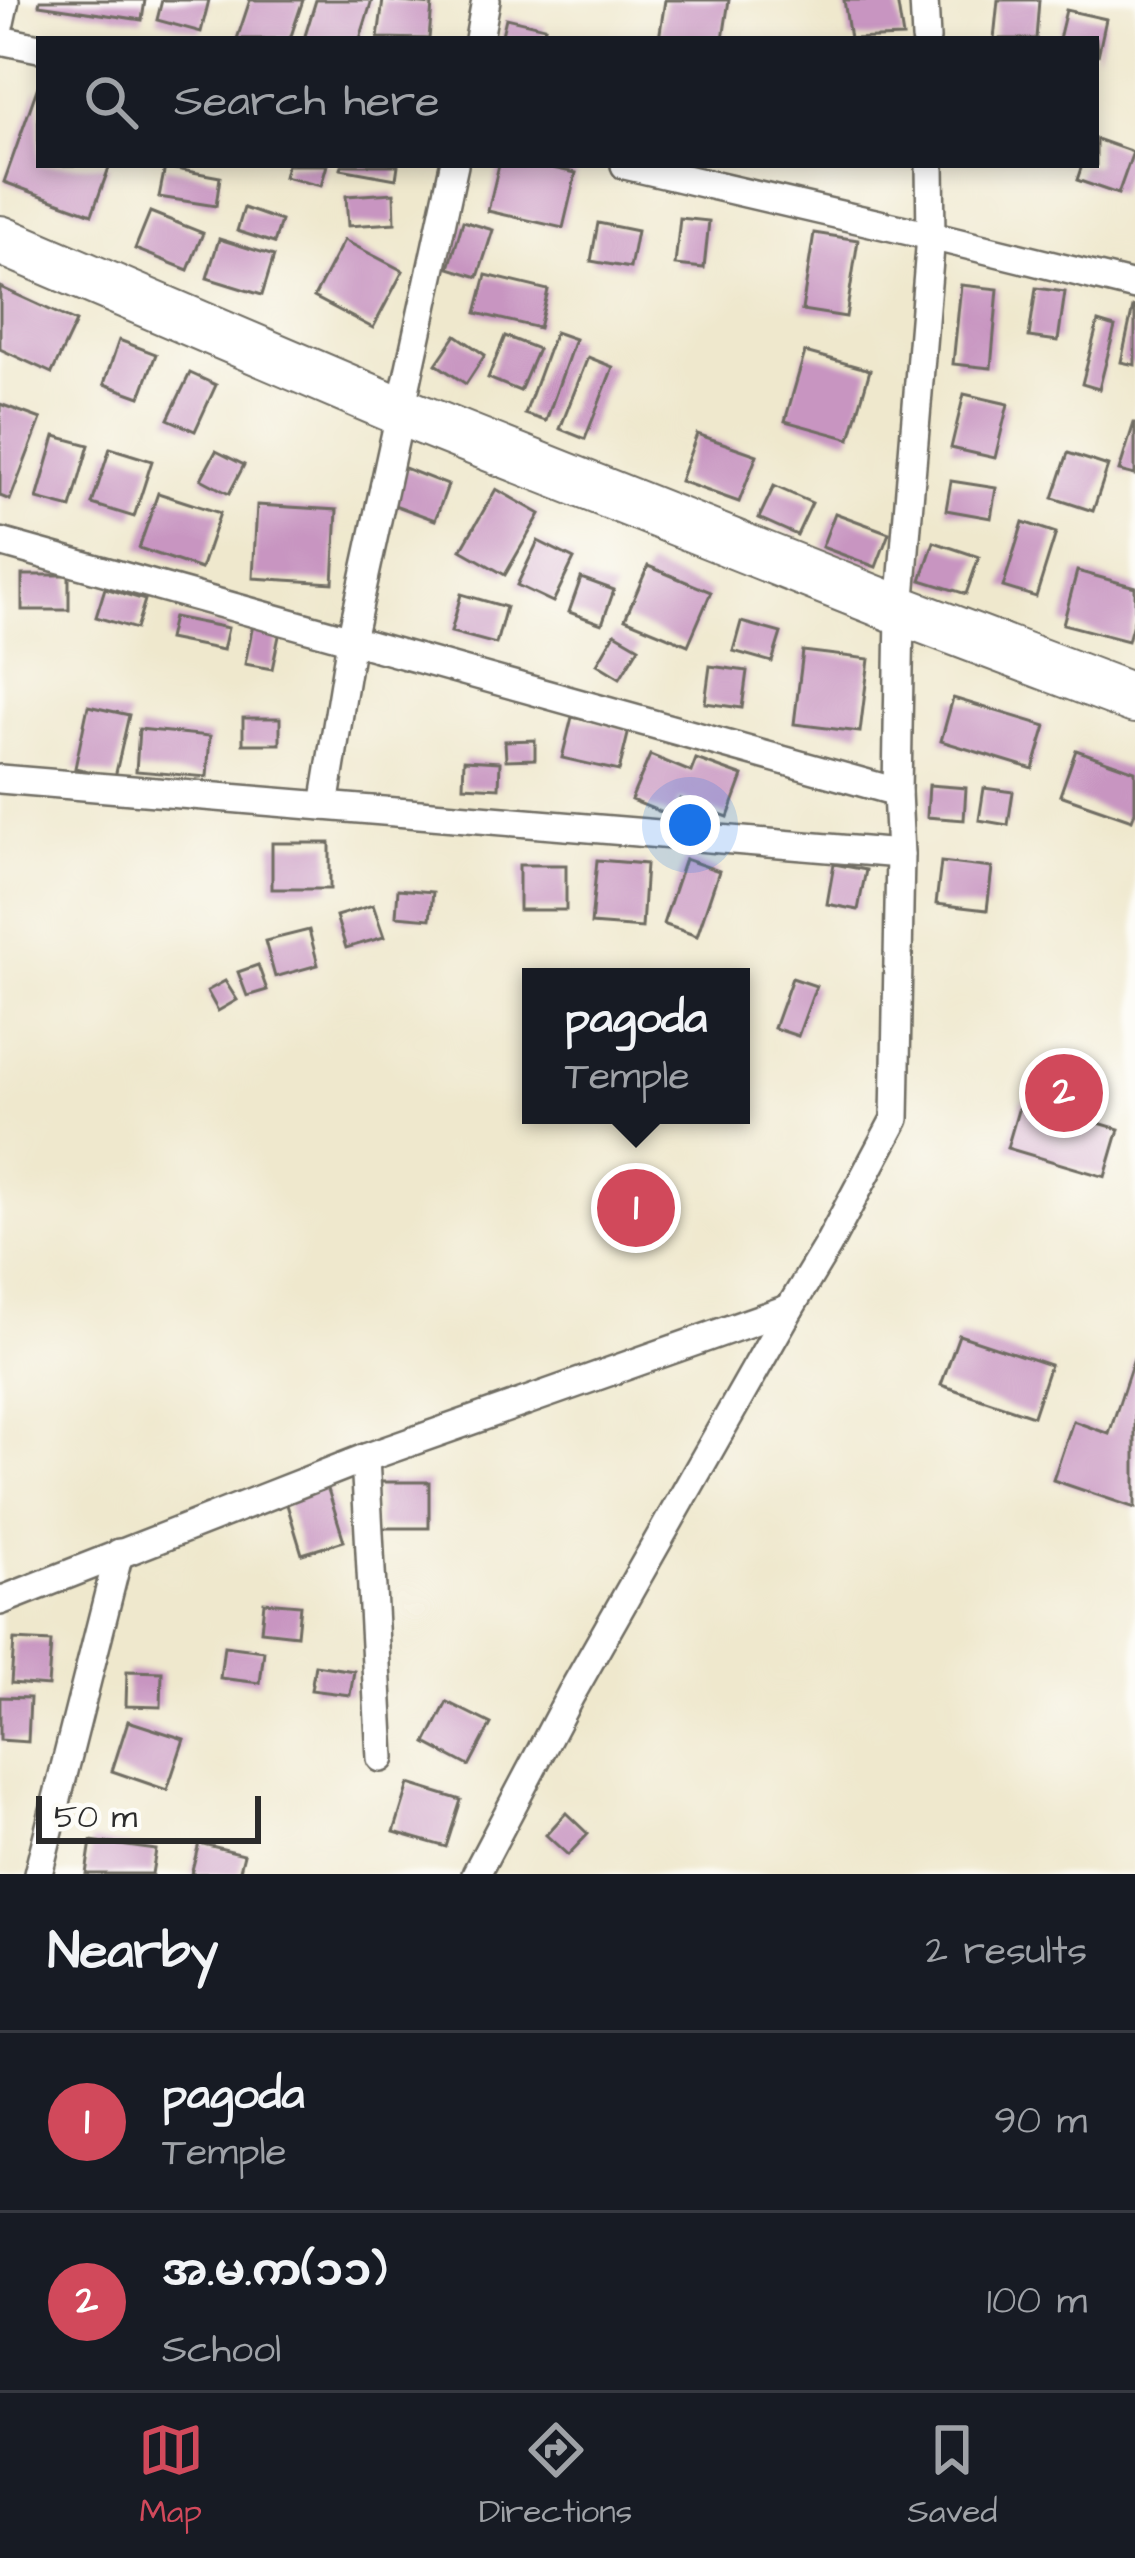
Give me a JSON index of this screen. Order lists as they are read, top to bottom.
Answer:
{
  "scale_bar": "50 m",
  "page": {
    "search": "Search here",
    "popup": ["pagoda", "Temple"],
    "pins": ["2", "1"],
    "scale": "50 m",
    "heading": ["Nearby", "2 results"],
    "list": [
      {
        "mark": "1",
        "name": "pagoda",
        "note": "Temple",
        "value": "90 m"
      },
      {
        "mark": "2",
        "name": "အ.မ.က(၁၁)",
        "note": "School",
        "value": "100 m"
      }
    ],
    "nav": ["Map", "Directions", "Saved"]
  }
}
